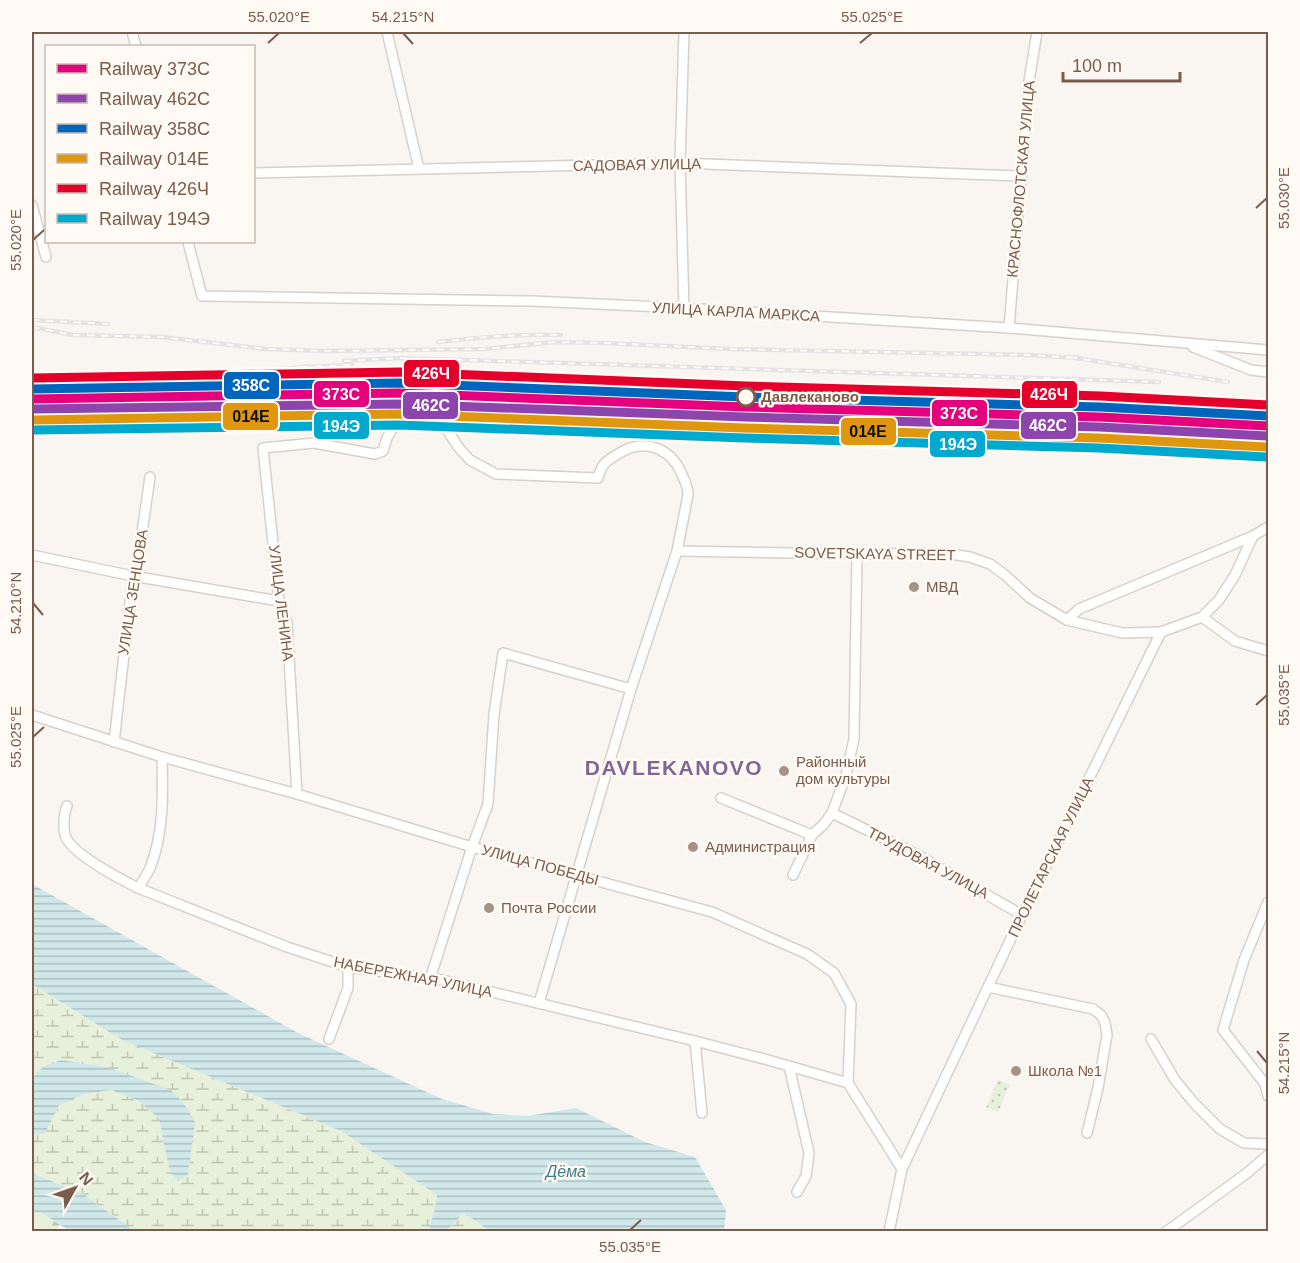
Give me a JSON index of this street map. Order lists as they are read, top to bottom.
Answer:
{
  "streets": {
    "street": [
      "САДОВАЯ УЛИЦА",
      "КРАСНОФЛОТСКАЯ УЛИЦА",
      "УЛИЦА КАРЛА МАРКСА",
      "SOVETSKAYA STREET",
      "УЛИЦА ЗЕНЦОВА",
      "УЛИЦА ЛЕНИНА",
      "ПРОЛЕТАРСКАЯ УЛИЦА",
      "ТРУДОВАЯ УЛИЦА",
      "УЛИЦА ПОБЕДЫ",
      "НАБЕРЕЖНАЯ УЛИЦА"
    ]
  },
  "crossings": [
    ["САДОВАЯ УЛИЦА", "КРАСНОФЛОТСКАЯ УЛИЦА"],
    ["КРАСНОФЛОТСКАЯ УЛИЦА", "УЛИЦА КАРЛА МАРКСА"],
    ["SOVETSKAYA STREET", "УЛИЦА ЛЕНИНА"],
    ["SOVETSKAYA STREET", "ПРОЛЕТАРСКАЯ УЛИЦА"],
    ["УЛИЦА ЗЕНЦОВА", "УЛИЦА ПОБЕДЫ"],
    ["УЛИЦА ЛЕНИНА", "УЛИЦА ПОБЕДЫ"],
    ["ПРОЛЕТАРСКАЯ УЛИЦА", "ТРУДОВАЯ УЛИЦА"],
    ["УЛИЦА ПОБЕДЫ", "НАБЕРЕЖНАЯ УЛИЦА"]
  ],
  "districts": ["DAVLEKANOVO"],
  "water": ["Дёма"],
  "places": [
    "Давлеканово",
    "МВД",
    "Районный дом культуры",
    "Администрация",
    "Почта России",
    "Школа №1"
  ],
  "lines": [
    "rail line 426Ч",
    "rail line 358С",
    "rail line 373C",
    "rail line 462С",
    "rail line 014Е",
    "rail line 194Э"
  ],
  "legend": [
    "Railway 373C",
    "Railway 462С",
    "Railway 358С",
    "Railway 014Е",
    "Railway 426Ч",
    "Railway 194Э"
  ],
  "scale_bar": "100 m",
  "north": "top right",
  "coordinates": [
    "55.020°E",
    "54.215°N",
    "55.025°E",
    "55.030°E",
    "54.210°N",
    "55.035°E"
  ]
}
